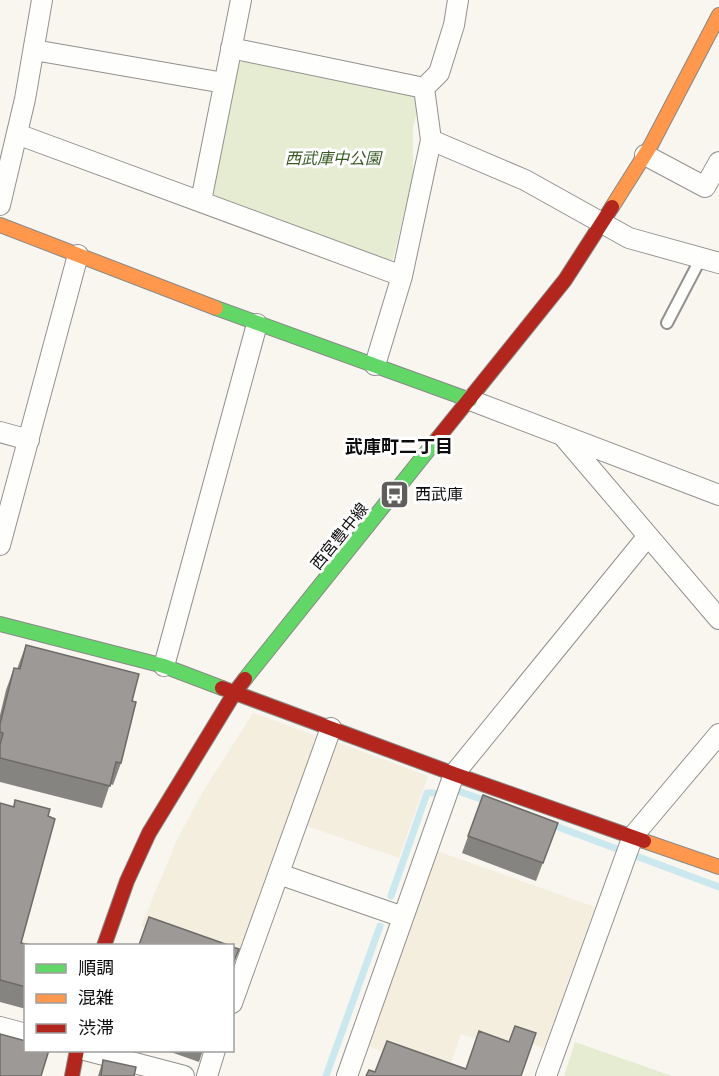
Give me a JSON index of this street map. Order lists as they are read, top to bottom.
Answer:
{
  "streets": {
    "street": ["西宮豊中線"]
  },
  "districts": ["武庫町二丁目"],
  "parks": ["西武庫中公園"],
  "places": {
    "bus stop": ["西武庫"]
  },
  "legend": ["順調", "混雑", "渋滞"]
}
